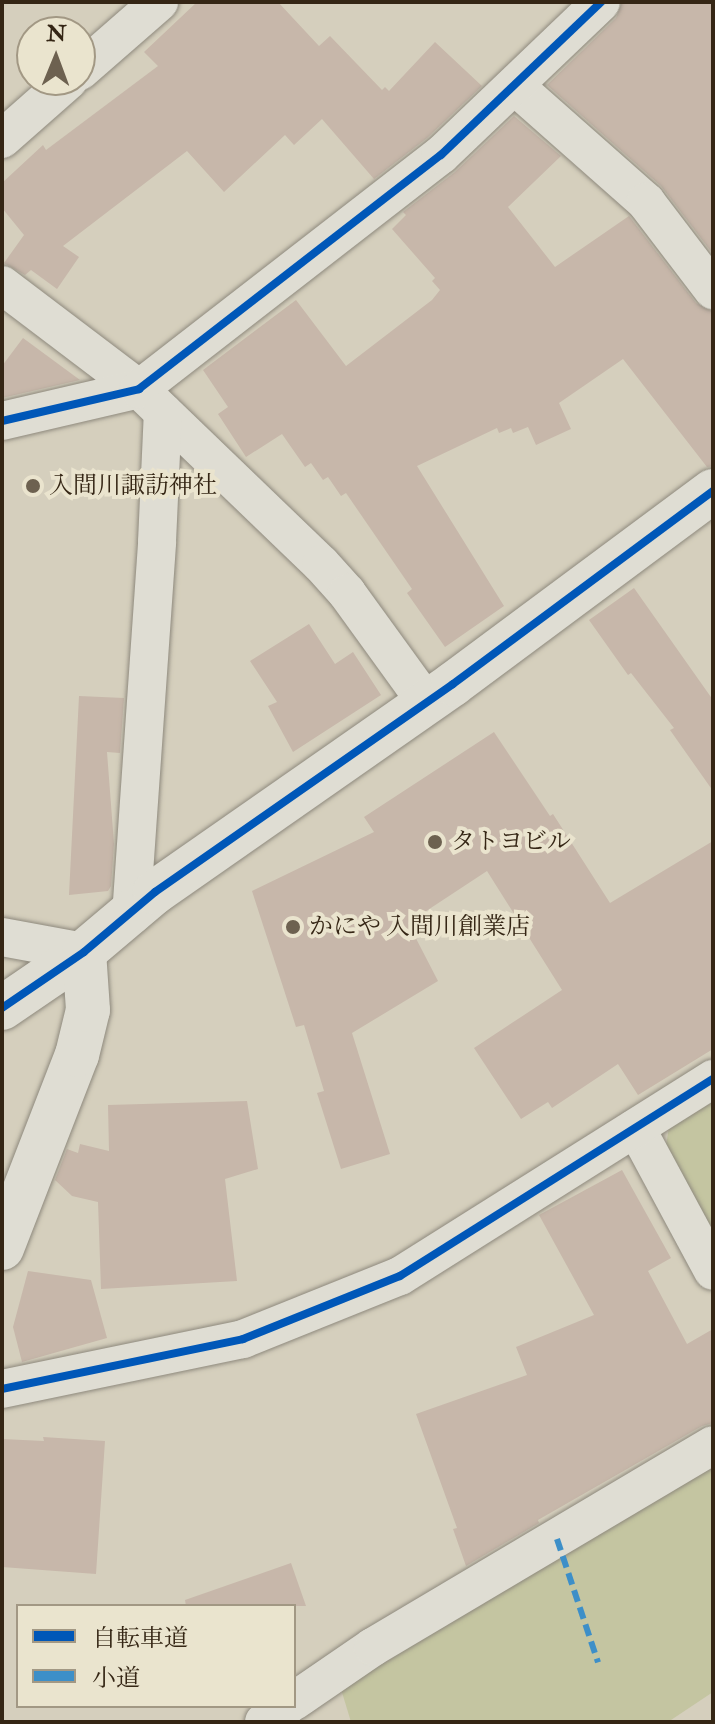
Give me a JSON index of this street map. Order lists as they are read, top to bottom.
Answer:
{
  "places": ["入間川諏訪神社", "タトヨビル", "かにや 入間川創業店"],
  "legend": ["自転車道", "小道"],
  "north": "top"
}
